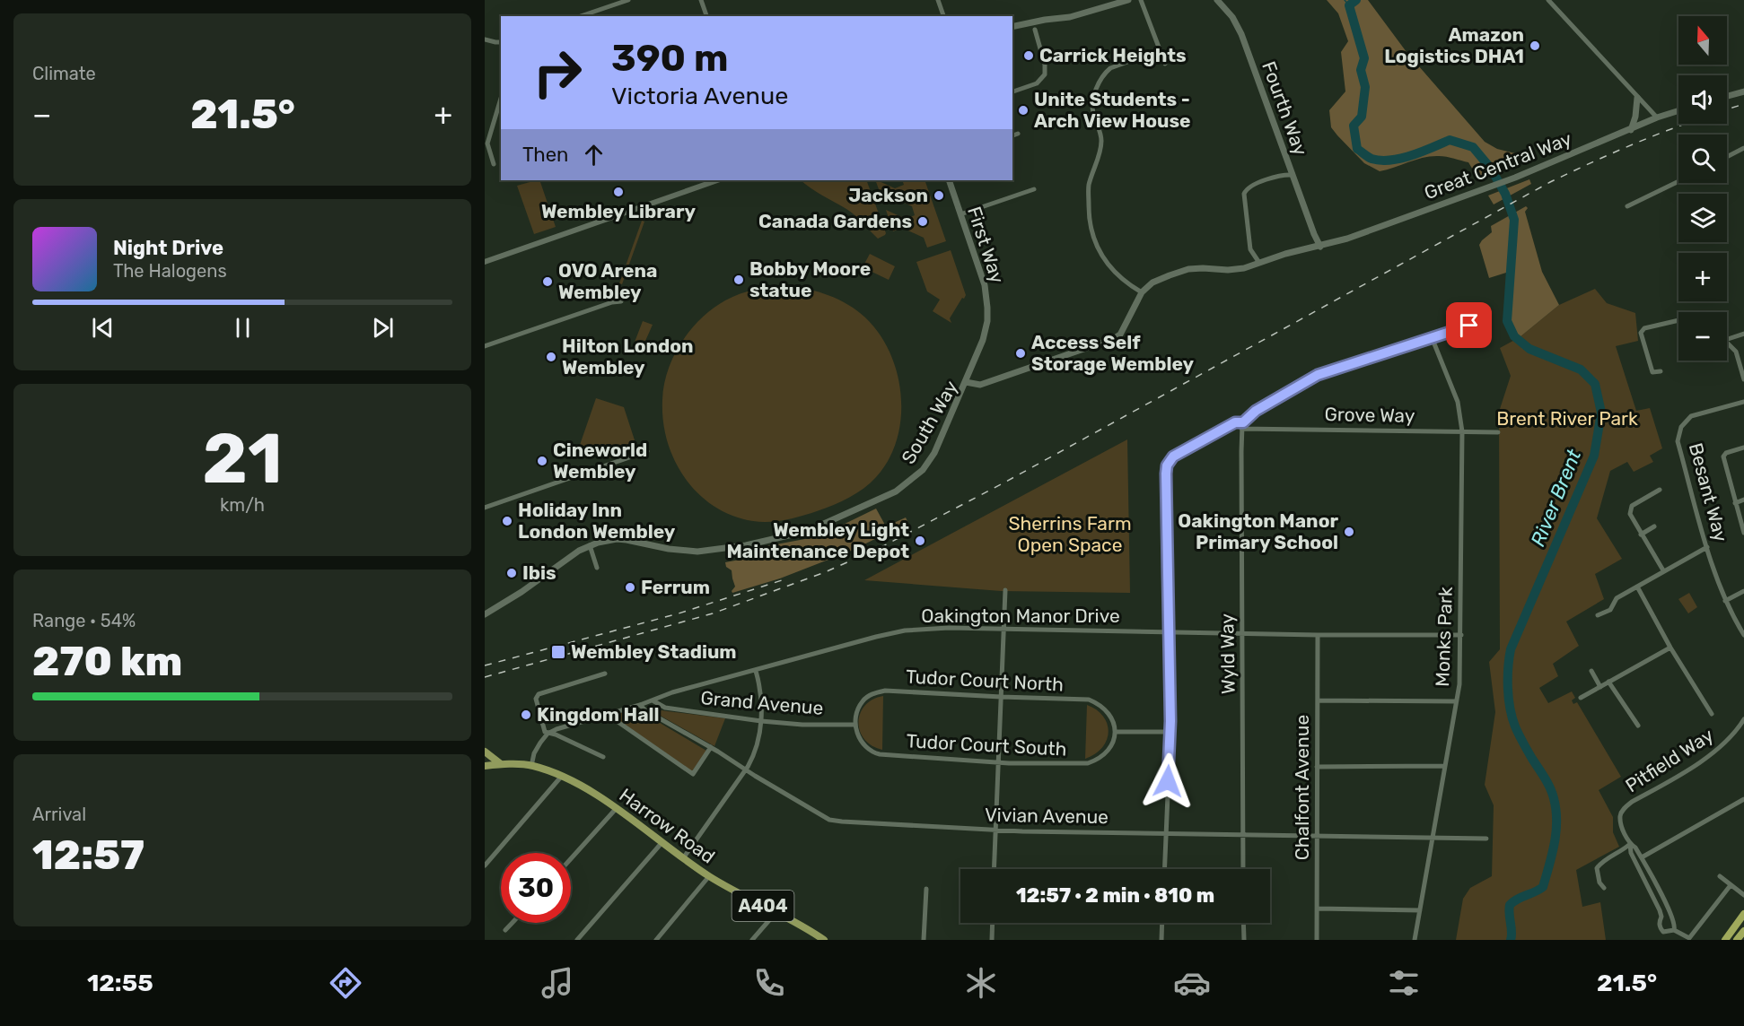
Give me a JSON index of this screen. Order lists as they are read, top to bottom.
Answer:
{
  "streets": {
    "main road": [
      "Fourth Way",
      "Great Central Way",
      "First Way",
      "South Way",
      "Harrow Road",
      "A404"
    ],
    "street": [
      "Grove Way",
      "Besant Way",
      "Oakington Manor Drive",
      "Monks Park",
      "Wyld Way",
      "Tudor Court North",
      "Grand Avenue",
      "Tudor Court South",
      "Pitfield Way",
      "Chalfont Avenue",
      "Vivian Avenue"
    ]
  },
  "crossings": [
    ["Fourth Way", "Great Central Way"],
    ["First Way", "South Way"],
    ["Grove Way", "Monks Park"],
    ["Grove Way", "Wyld Way"],
    ["Oakington Manor Drive", "Monks Park"],
    ["Oakington Manor Drive", "Wyld Way"],
    ["Oakington Manor Drive", "Grand Avenue"],
    ["Oakington Manor Drive", "Chalfont Avenue"],
    ["Oakington Manor Drive", "Vivian Avenue"],
    ["Monks Park", "Vivian Avenue"],
    ["Wyld Way", "Vivian Avenue"],
    ["Tudor Court North", "Grand Avenue"],
    ["Tudor Court North", "Tudor Court South"],
    ["Grand Avenue", "Tudor Court South"],
    ["Chalfont Avenue", "Vivian Avenue"]
  ],
  "water": ["River Brent"],
  "parks": ["Brent River Park", "Sherrins Farm Open Space"],
  "places": {
    "other": [
      "Amazon Logistics DHA1",
      "Carrick Heights",
      "Unite Students - Arch View House",
      "Wembley Library",
      "Jackson",
      "Canada Gardens",
      "Bobby Moore statue",
      "OVO Arena Wembley",
      "Access Self Storage Wembley",
      "Hilton London Wembley",
      "Cineworld Wembley",
      "Holiday Inn London Wembley",
      "Oakington Manor Primary School",
      "Wembley Light Maintenance Depot",
      "Ibis",
      "Ferrum",
      "Kingdom Hall"
    ],
    "transit": ["Wembley Stadium"]
  },
  "north": "top",
  "page": {
    "tile": [
      "Climate",
      ["21", "km/h"],
      ["Range · 54%", "270 km"],
      ["Arrival", "12:57"]
    ],
    "map_buttons": ["+", "−"],
    "turn": ["390 m", "Victoria Avenue"],
    "heat": ["−", "21.5°", "+"],
    "then": "Then",
    "song": ["Night Drive", "The Halogens"],
    "limit": "30",
    "trip": "12:57 · 2 min · 810 m",
    "tabs": ["12:55", "21.5°"]
  }
}
